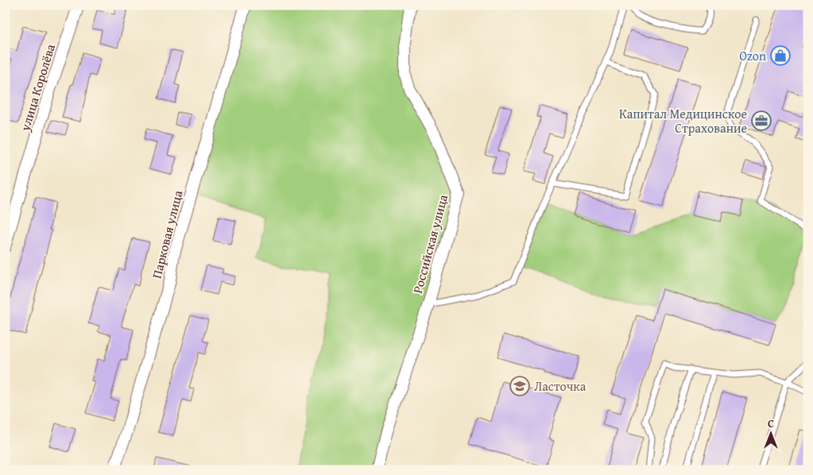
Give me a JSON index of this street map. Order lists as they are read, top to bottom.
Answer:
{
  "streets": {
    "street": ["улица Королёва", "Парковая улица", "Российская улица"]
  },
  "places": {
    "shop": ["Ozon"],
    "office": ["Капитал Медицинское Страхование"],
    "school or university": ["Ласточка"]
  },
  "north": "top"
}
